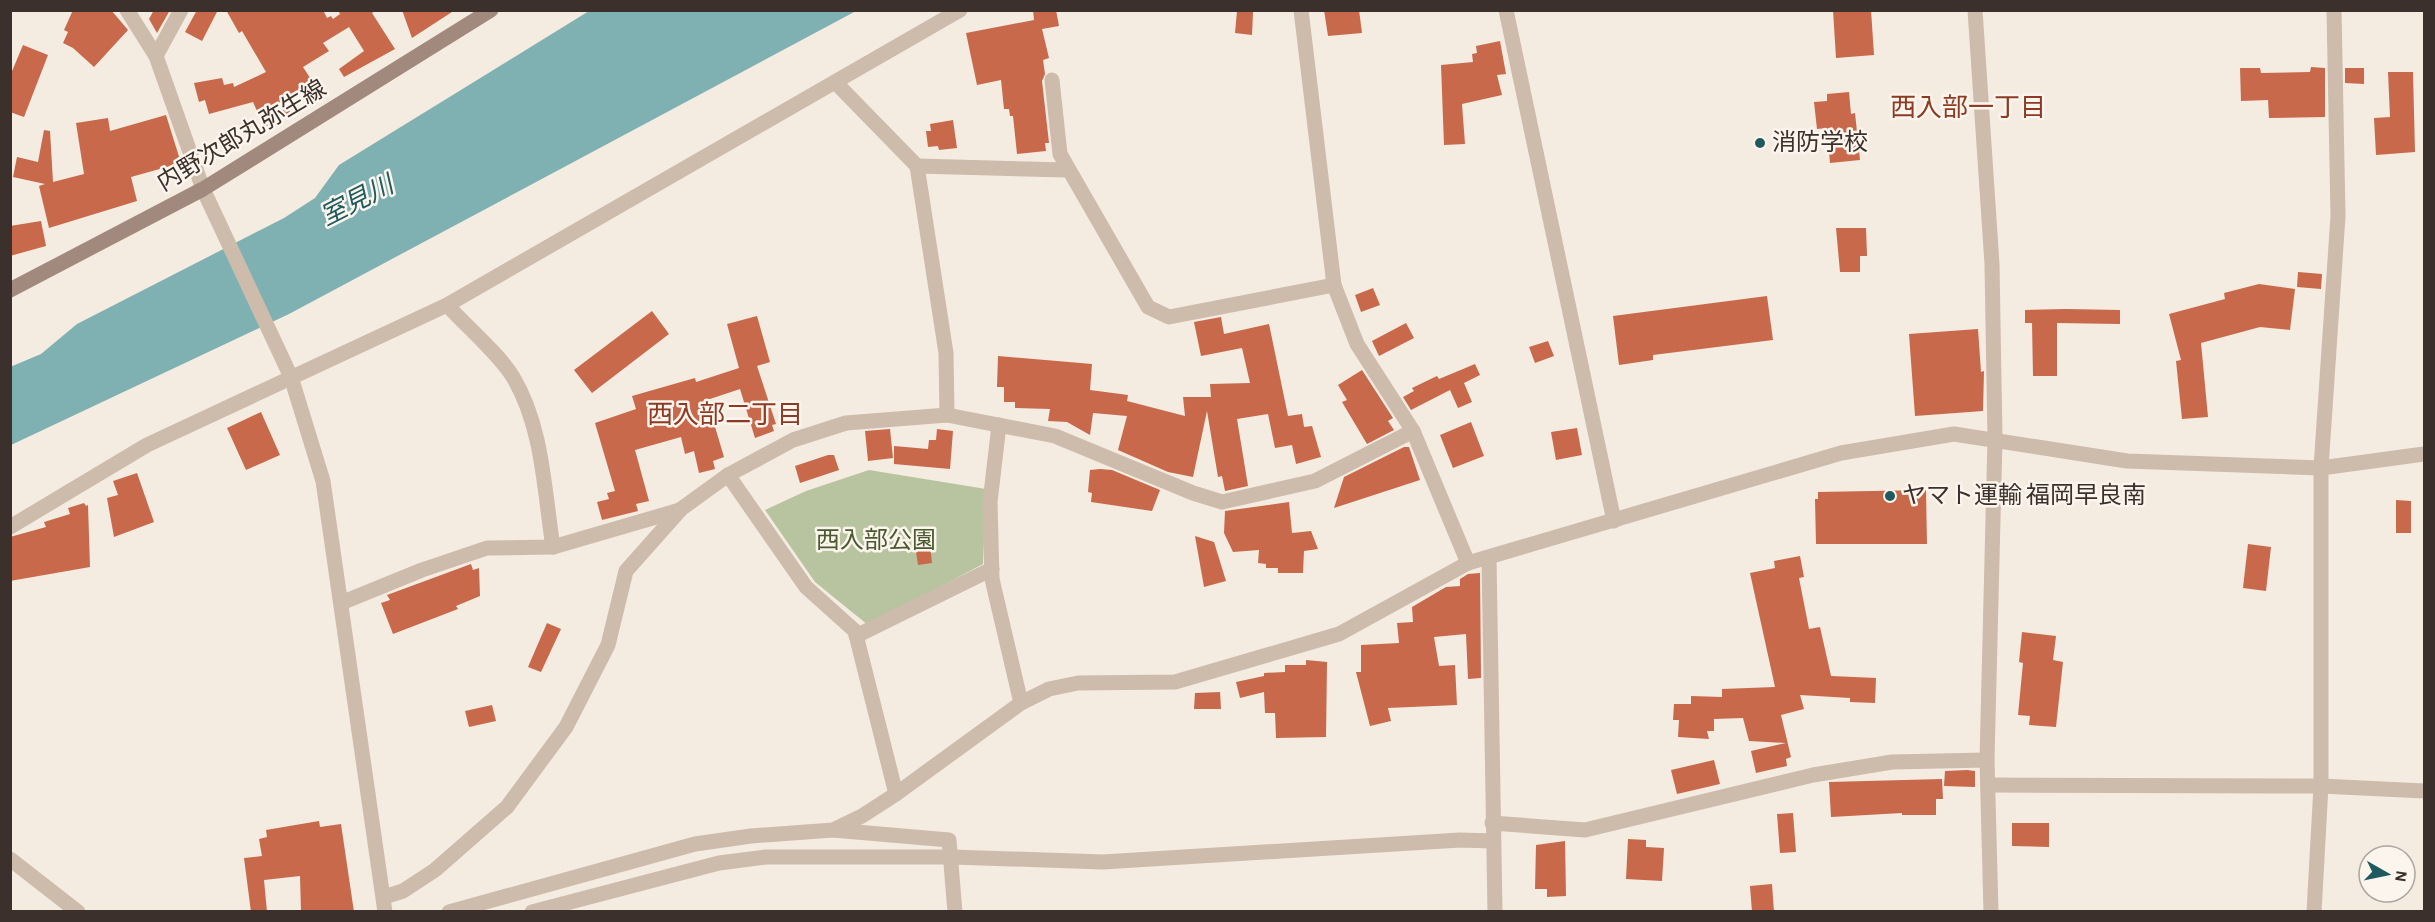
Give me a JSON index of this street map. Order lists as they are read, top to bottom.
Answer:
{
  "streets": {
    "main road": ["内野次郎丸弥生線"]
  },
  "districts": ["西入部一丁目", "西入部二丁目"],
  "water": ["室見川"],
  "parks": ["西入部公園"],
  "places": ["消防学校", "ヤマト運輸 福岡早良南"],
  "north": "right"
}
